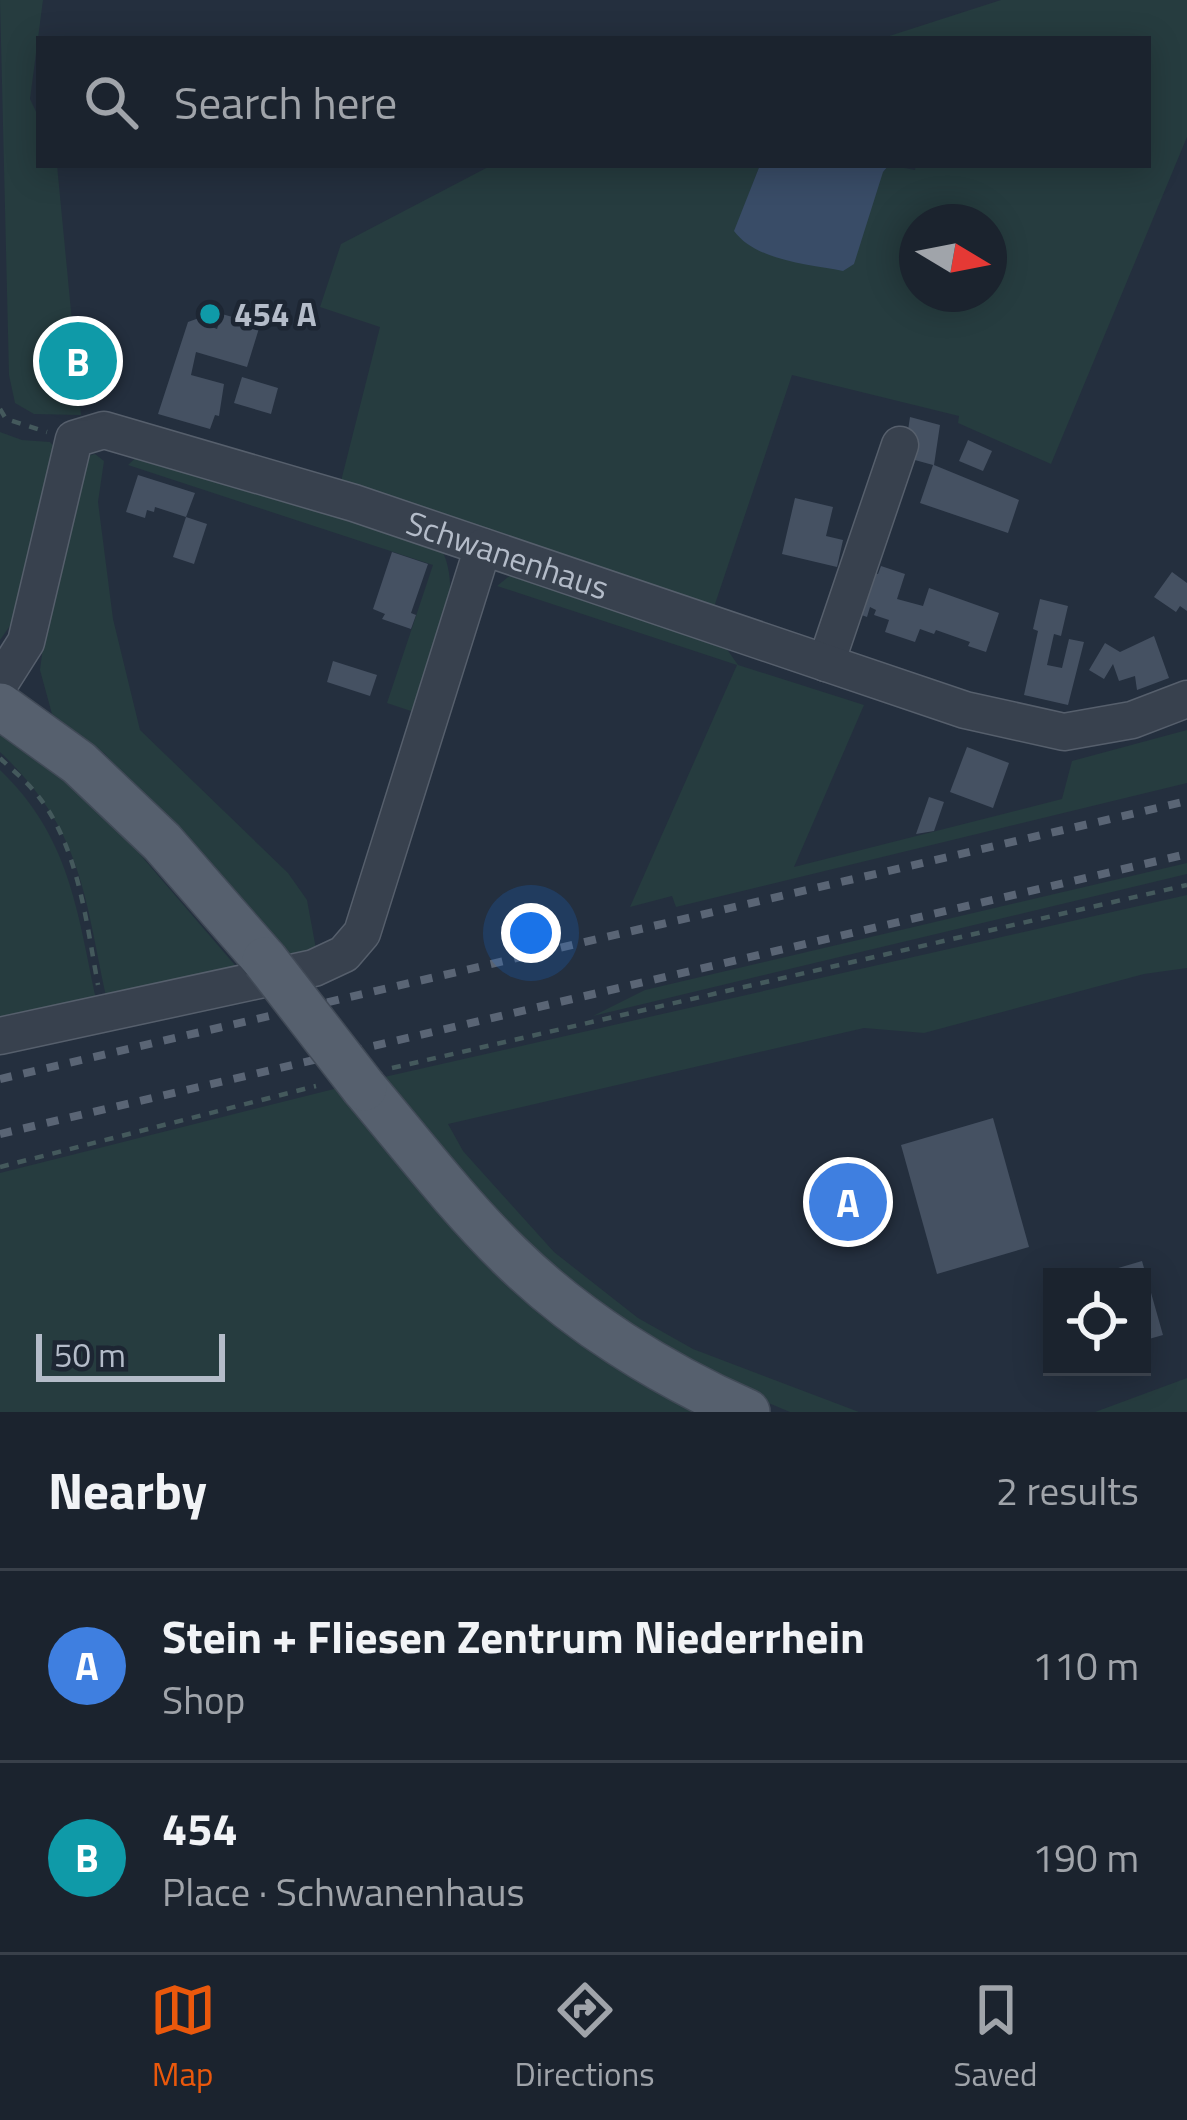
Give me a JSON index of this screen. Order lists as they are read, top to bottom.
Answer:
{
  "streets": {
    "street": ["Schwanenhaus"]
  },
  "places": ["454 A"],
  "scale_bar": "50 m",
  "north": "right",
  "page": {
    "search": "Search here",
    "pins": ["B", "A"],
    "scale": "50 m",
    "heading": ["Nearby", "2 results"],
    "list": [
      {
        "mark": "A",
        "name": "Stein + Fliesen Zentrum Niederrhein",
        "note": "Shop",
        "value": "110 m"
      },
      {
        "mark": "B",
        "name": "454",
        "note": "Place · Schwanenhaus",
        "value": "190 m"
      }
    ],
    "nav": ["Map", "Directions", "Saved"]
  }
}
